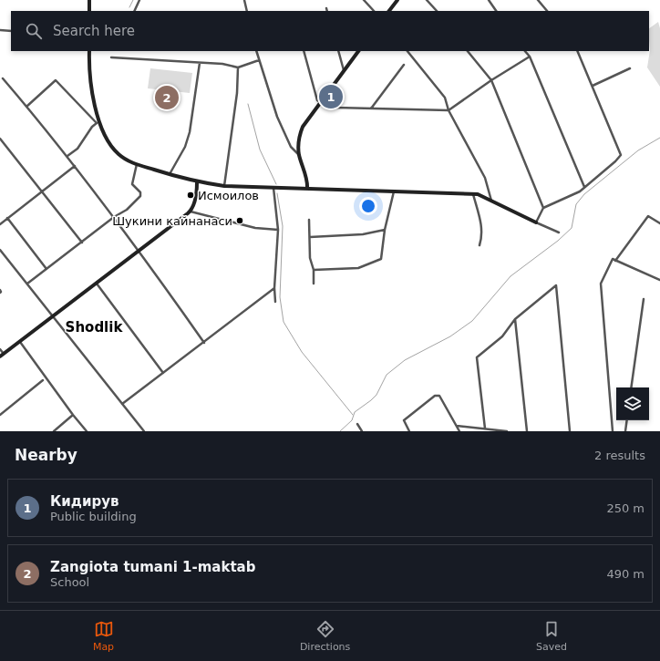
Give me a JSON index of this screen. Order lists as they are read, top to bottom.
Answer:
{
  "districts": ["Shodlik"],
  "places": ["Исмоилов", "Шукини кайнанаси"],
  "page": {
    "search": "Search here",
    "pins": ["1", "2"],
    "heading": ["Nearby", "2 results"],
    "list": [
      {
        "mark": "1",
        "name": "Кидирув",
        "note": "Public building",
        "value": "250 m"
      },
      {
        "mark": "2",
        "name": "Zangiota tumani 1-maktab",
        "note": "School",
        "value": "490 m"
      }
    ],
    "nav": ["Map", "Directions", "Saved"]
  }
}
